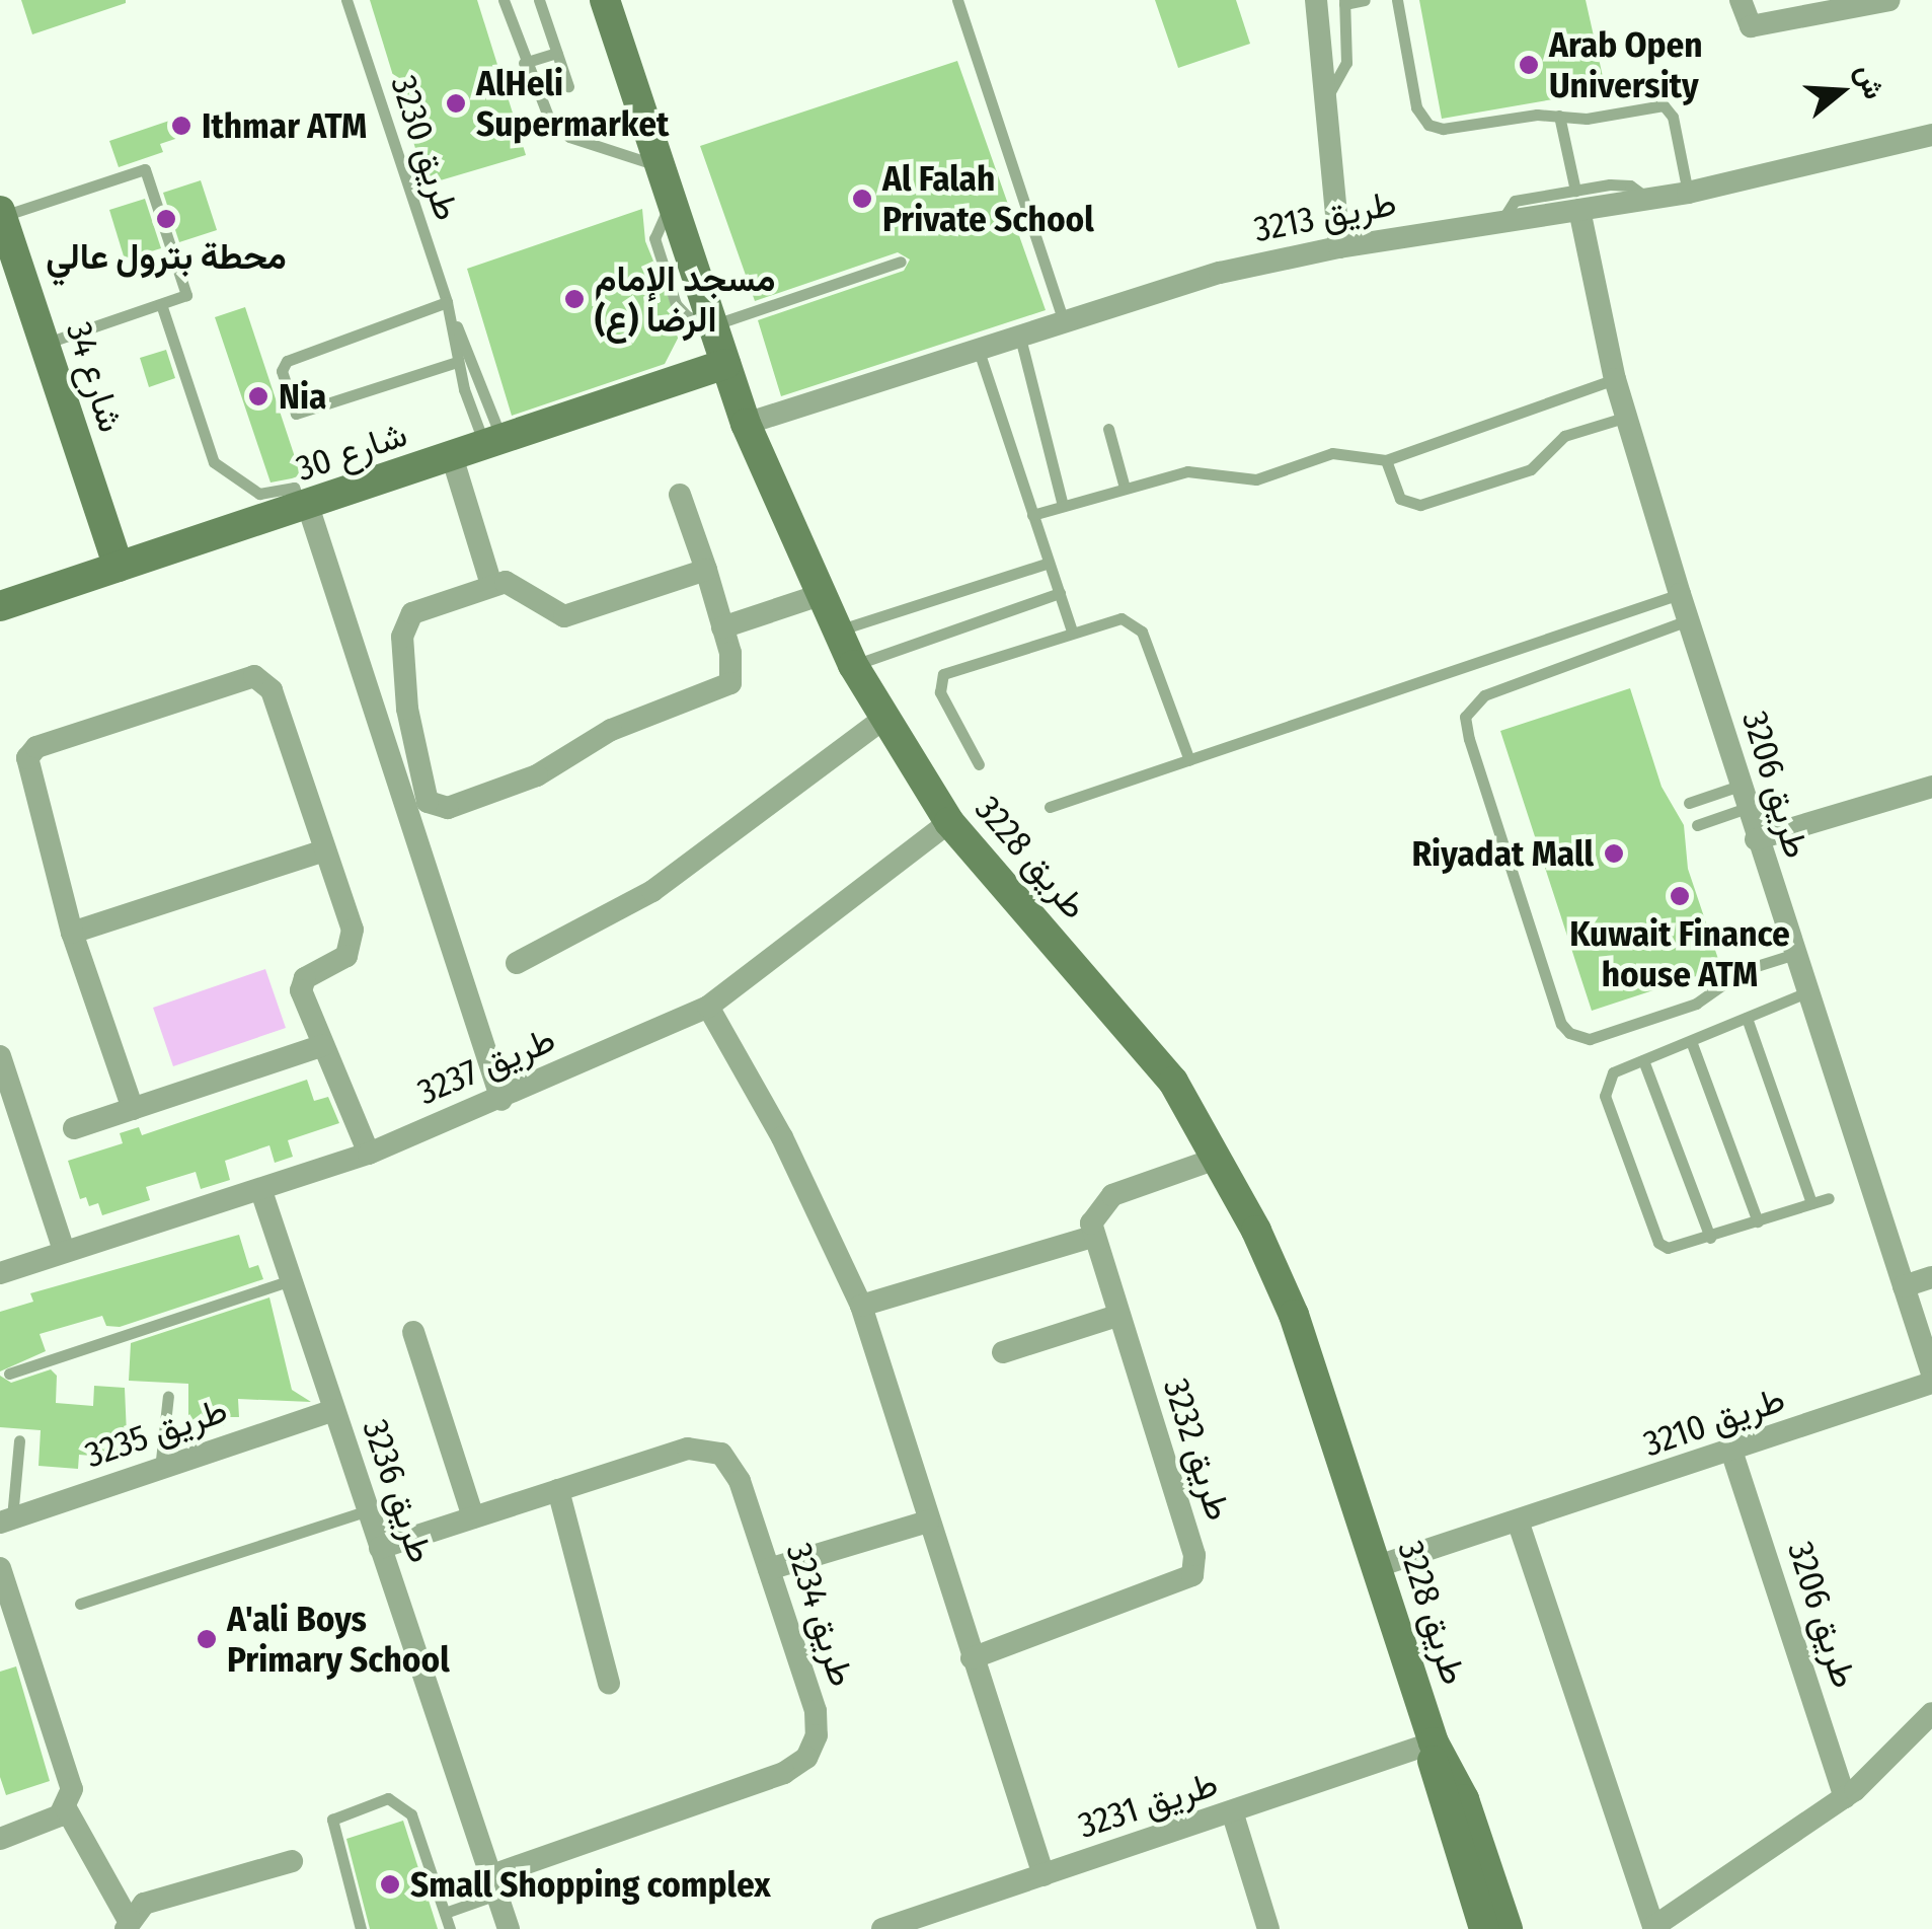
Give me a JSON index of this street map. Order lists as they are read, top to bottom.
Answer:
{
  "streets": {
    "street": [
      "طريق 3213",
      "شارع 34",
      "شارع 30",
      "طريق 3206",
      "طريق 3228",
      "طريق 3237",
      "طريق 3210",
      "طريق 3235",
      "طريق 3232",
      "طريق 3236",
      "طريق 3234",
      "طريق 3231"
    ],
    "lane": ["طريق 3230"]
  },
  "crossings": [
    ["طريق 3230", "شارع 30"],
    ["طريق 3213", "طريق 3206"],
    ["طريق 3213", "طريق 3228"],
    ["شارع 34", "شارع 30"],
    ["شارع 30", "طريق 3228"],
    ["طريق 3206", "طريق 3210"],
    ["طريق 3228", "طريق 3237"],
    ["طريق 3228", "طريق 3210"],
    ["طريق 3228", "طريق 3231"],
    ["طريق 3237", "طريق 3236"],
    ["طريق 3235", "طريق 3236"],
    ["طريق 3236", "طريق 3234"]
  ],
  "places": [
    "Arab Open University",
    "AlHeli Supermarket",
    "Ithmar ATM",
    "Al Falah Private School",
    "محطة بترول عالي",
    "مسجد الإمام الرضا (ع)",
    "Nia",
    "Riyadat Mall",
    "Kuwait Finance house ATM",
    "A'ali Boys Primary School",
    "Small Shopping complex"
  ],
  "north": "right"
}
